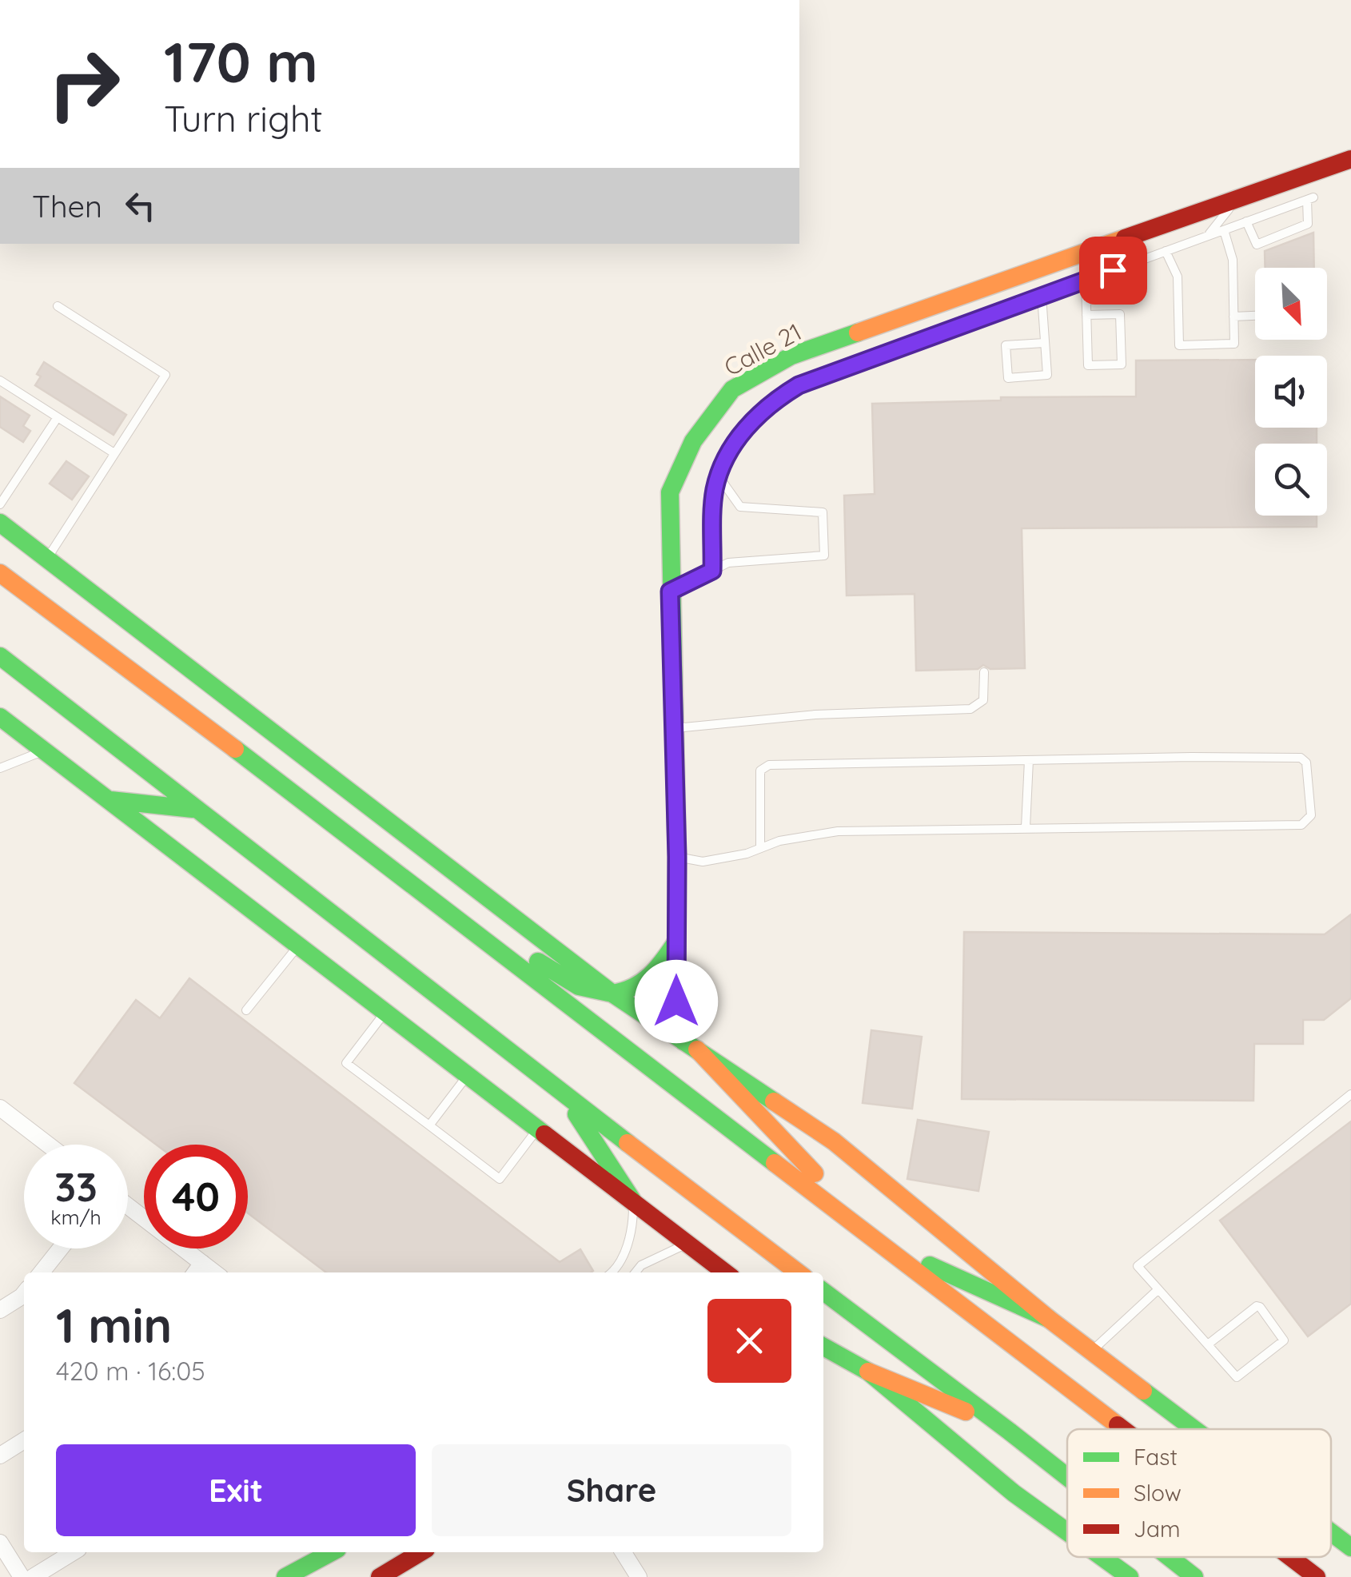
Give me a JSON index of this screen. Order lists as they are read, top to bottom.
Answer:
{
  "streets": {
    "main road": ["Calle 21"]
  },
  "legend": ["Fast", "Slow", "Jam"],
  "north": "bottom right",
  "page": {
    "turn": ["170 m", "Turn right"],
    "then": "Then",
    "speed": "33 km/h",
    "limit": "40",
    "heading": ["1 min", "420 m · 16:05"],
    "buttons": ["Exit", "Share"]
  }
}
